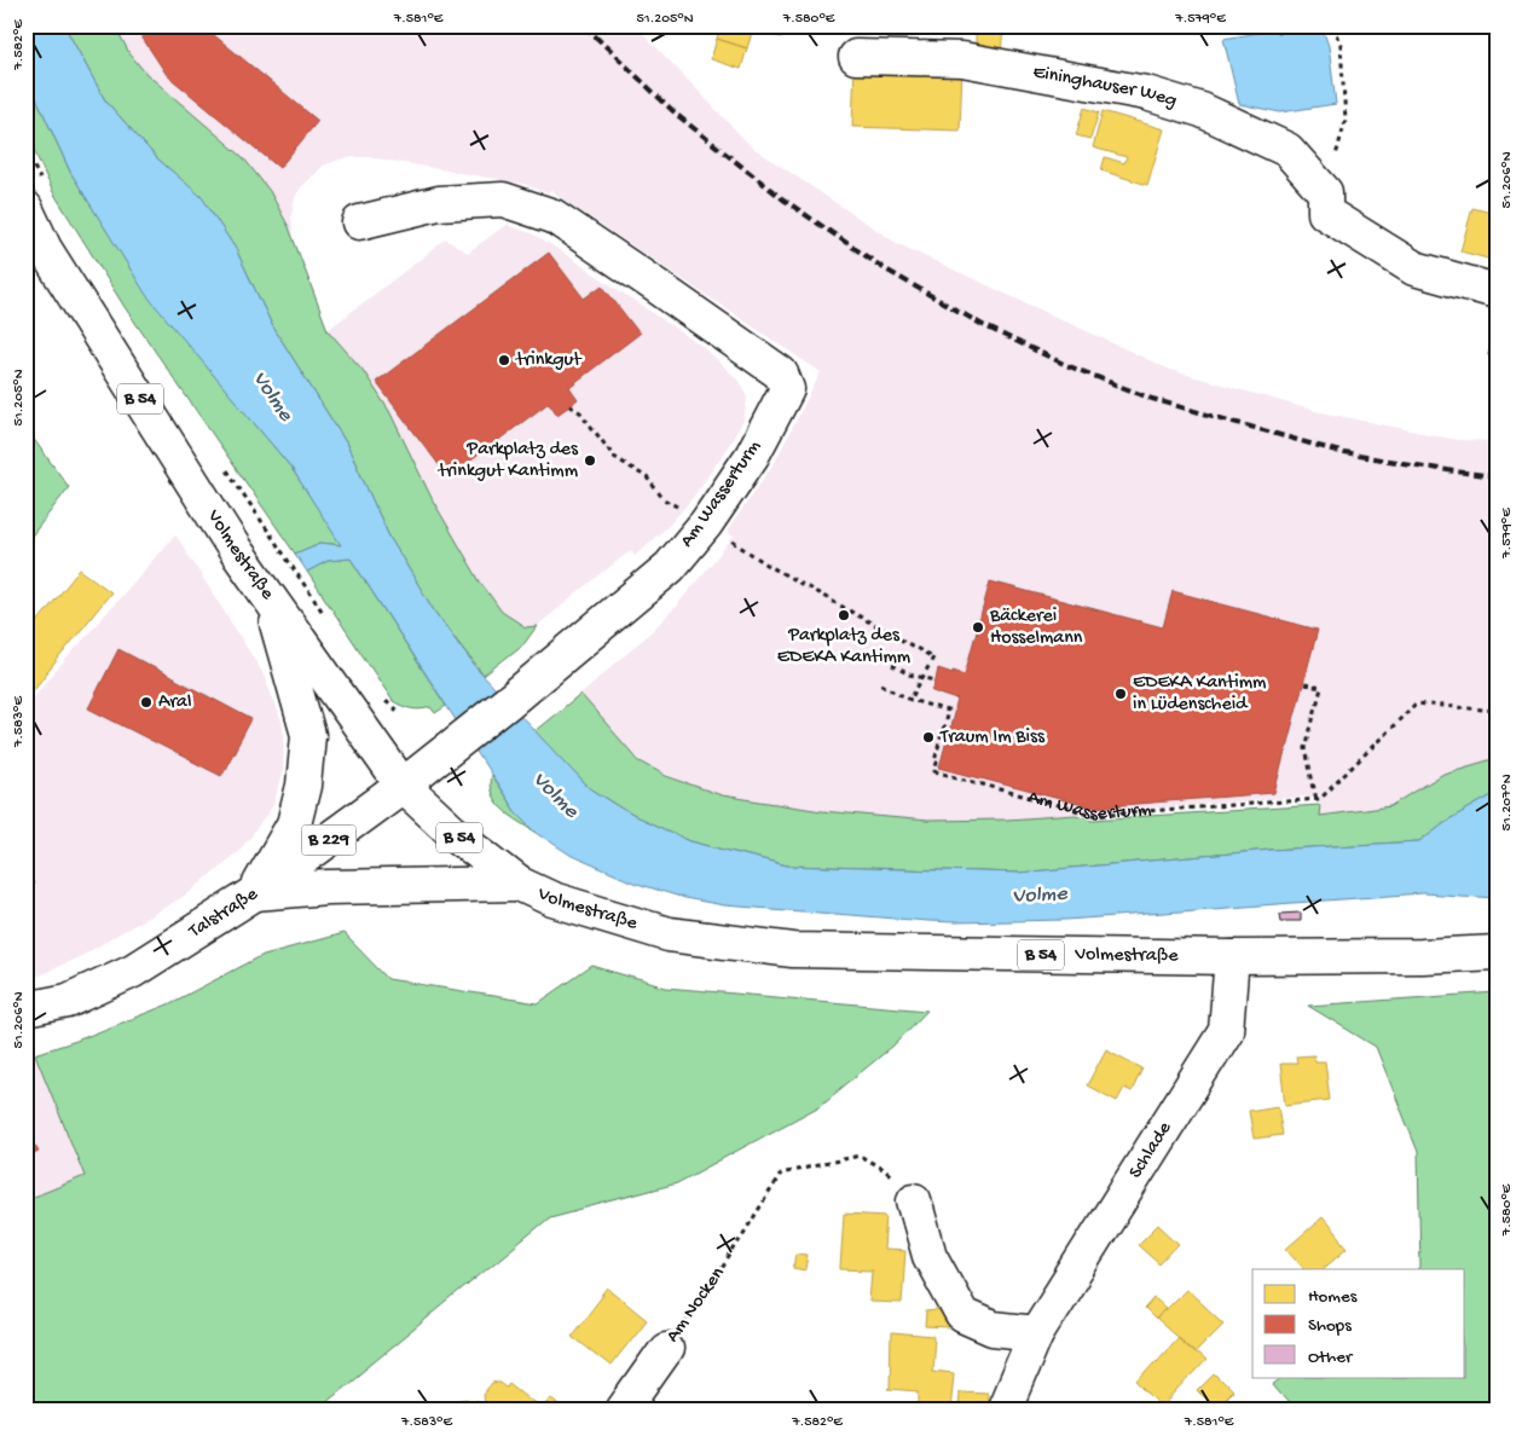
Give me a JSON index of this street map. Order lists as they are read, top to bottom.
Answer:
{
  "streets": {
    "main road": [
      "Eininghauser Weg",
      "B 54",
      "Am Wasserturm",
      "Volmestraße",
      "B 229",
      "Talstraße",
      "Schlade",
      "Am Nocken"
    ]
  },
  "crossings": [
    ["Am Wasserturm", "Volmestraße"],
    ["Am Wasserturm", "Talstraße"],
    ["Volmestraße", "Talstraße"],
    ["Volmestraße", "Schlade"]
  ],
  "water": ["Volme"],
  "places": [
    "trinkgut",
    "Parkplatz des trinkgut Kantimm",
    "Parkplatz des EDEKA Kantimm",
    "Bäckerei Hosselmann",
    "EDEKA Kantimm in Lüdenscheid",
    "Aral",
    "Traum Im Biss"
  ],
  "legend": ["Homes", "Shops", "Other"],
  "coordinates": [
    "7.581°E",
    "51.205°N",
    "7.580°E",
    "7.579°E",
    "7.582°E",
    "51.206°N",
    "7.583°E",
    "51.207°N"
  ]
}
